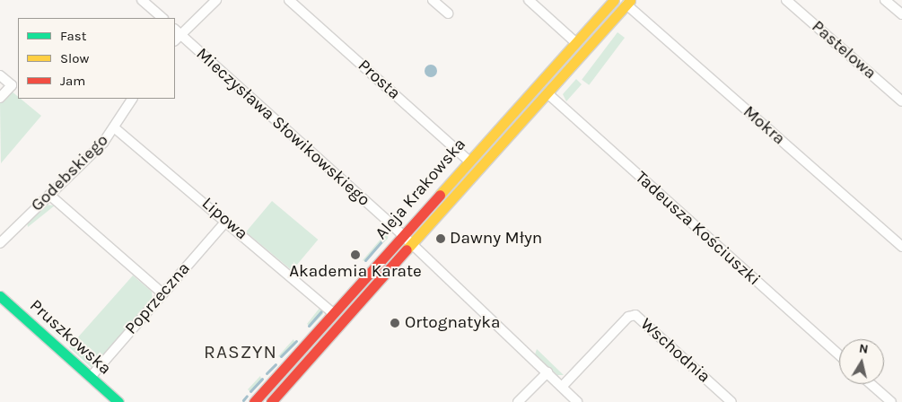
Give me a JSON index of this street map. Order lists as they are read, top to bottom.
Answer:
{
  "streets": {
    "main road": ["Aleja Krakowska", "Pruszkowska"],
    "street": [
      "Pastelowa",
      "Prosta",
      "Mokra",
      "Mieczysława Słowikowskiego",
      "Godebskiego",
      "Lipowa",
      "Tadeusza Kościuszki",
      "Poprzeczna",
      "Wschodnia"
    ]
  },
  "crossings": [
    ["Prosta", "Aleja Krakowska"],
    ["Mokra", "Aleja Krakowska"],
    ["Mieczysława Słowikowskiego", "Aleja Krakowska"],
    ["Mieczysława Słowikowskiego", "Wschodnia"],
    ["Godebskiego", "Lipowa"],
    ["Aleja Krakowska", "Lipowa"],
    ["Aleja Krakowska", "Tadeusza Kościuszki"],
    ["Lipowa", "Poprzeczna"],
    ["Poprzeczna", "Pruszkowska"]
  ],
  "districts": ["RASZYN"],
  "places": ["Dawny Młyn", "Akademia Karate", "Ortognatyka"],
  "legend": ["Fast", "Slow", "Jam"],
  "north": "top"
}
